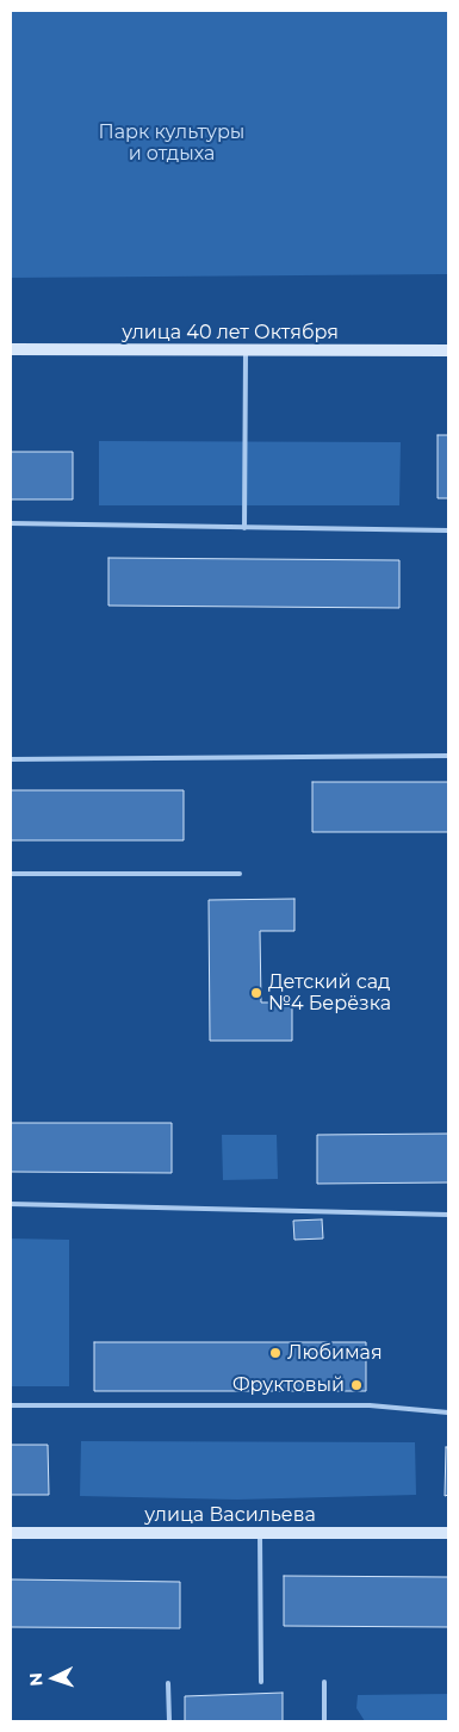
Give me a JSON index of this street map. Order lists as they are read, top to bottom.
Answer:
{
  "streets": {
    "street": ["улица 40 лет Октября", "улица Васильева"]
  },
  "parks": ["Парк культуры и отдыха"],
  "places": ["Детский сад №4 Берёзка", "Любимая", "Фруктовый"],
  "north": "left"
}
